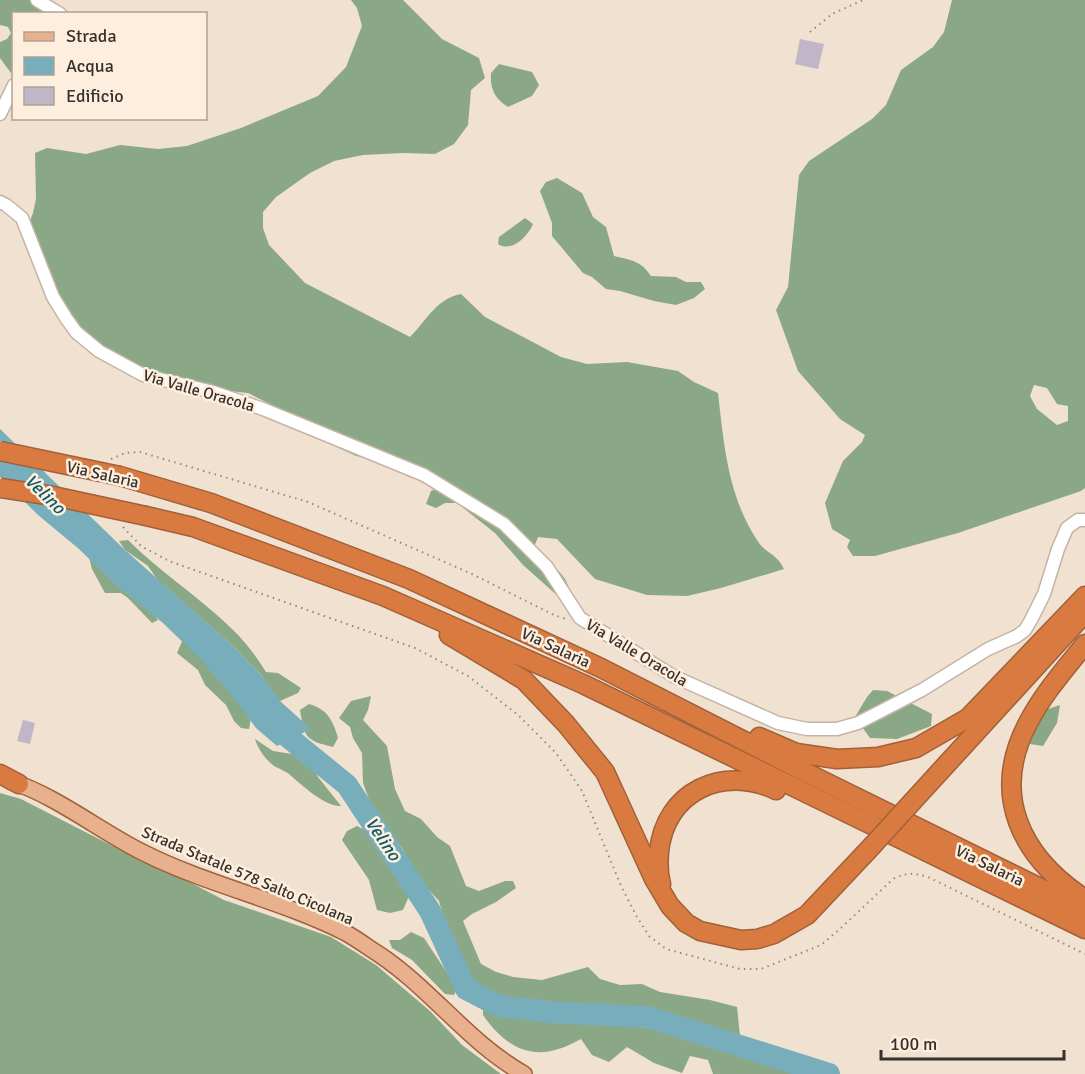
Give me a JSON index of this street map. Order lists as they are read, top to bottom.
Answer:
{
  "streets": {
    "highway": ["Via Salaria"],
    "main road": ["Strada Statale 578 Salto Cicolana"],
    "street": ["Via Valle Oracola"]
  },
  "water": ["Velino"],
  "legend": ["Strada", "Acqua", "Edificio"],
  "scale_bar": "100 m"
}
